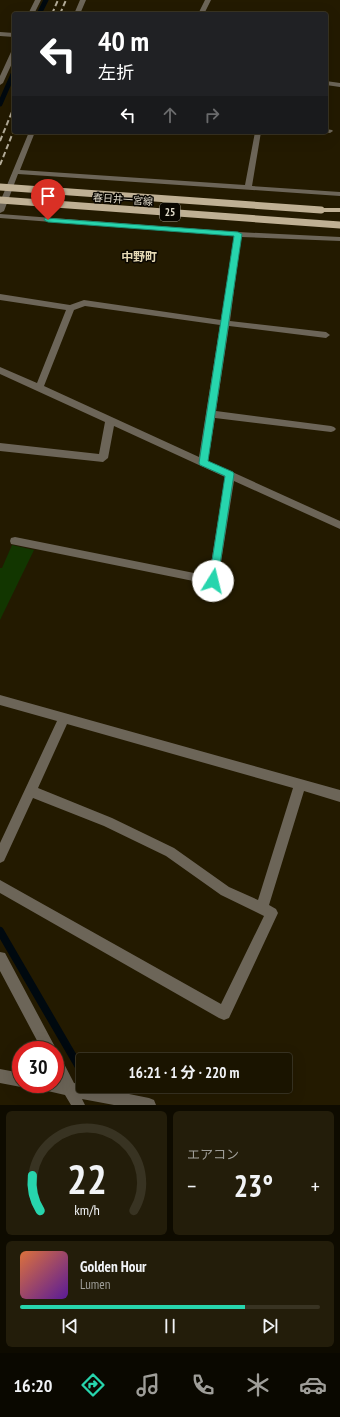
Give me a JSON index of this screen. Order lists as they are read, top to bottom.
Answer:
{
  "streets": {
    "main road": ["春日井一宮線", "25"]
  },
  "districts": ["中野町"],
  "page": {
    "turn": ["40 m", "左折"],
    "limit": "30",
    "trip": "16:21 · 1 分 · 220 m",
    "tile": "エアコン",
    "heat": ["−", "23°", "+"],
    "song": ["Golden Hour", "Lumen"],
    "tabs": "16:20",
    "gauge": ["22", "km/h"]
  }
}
